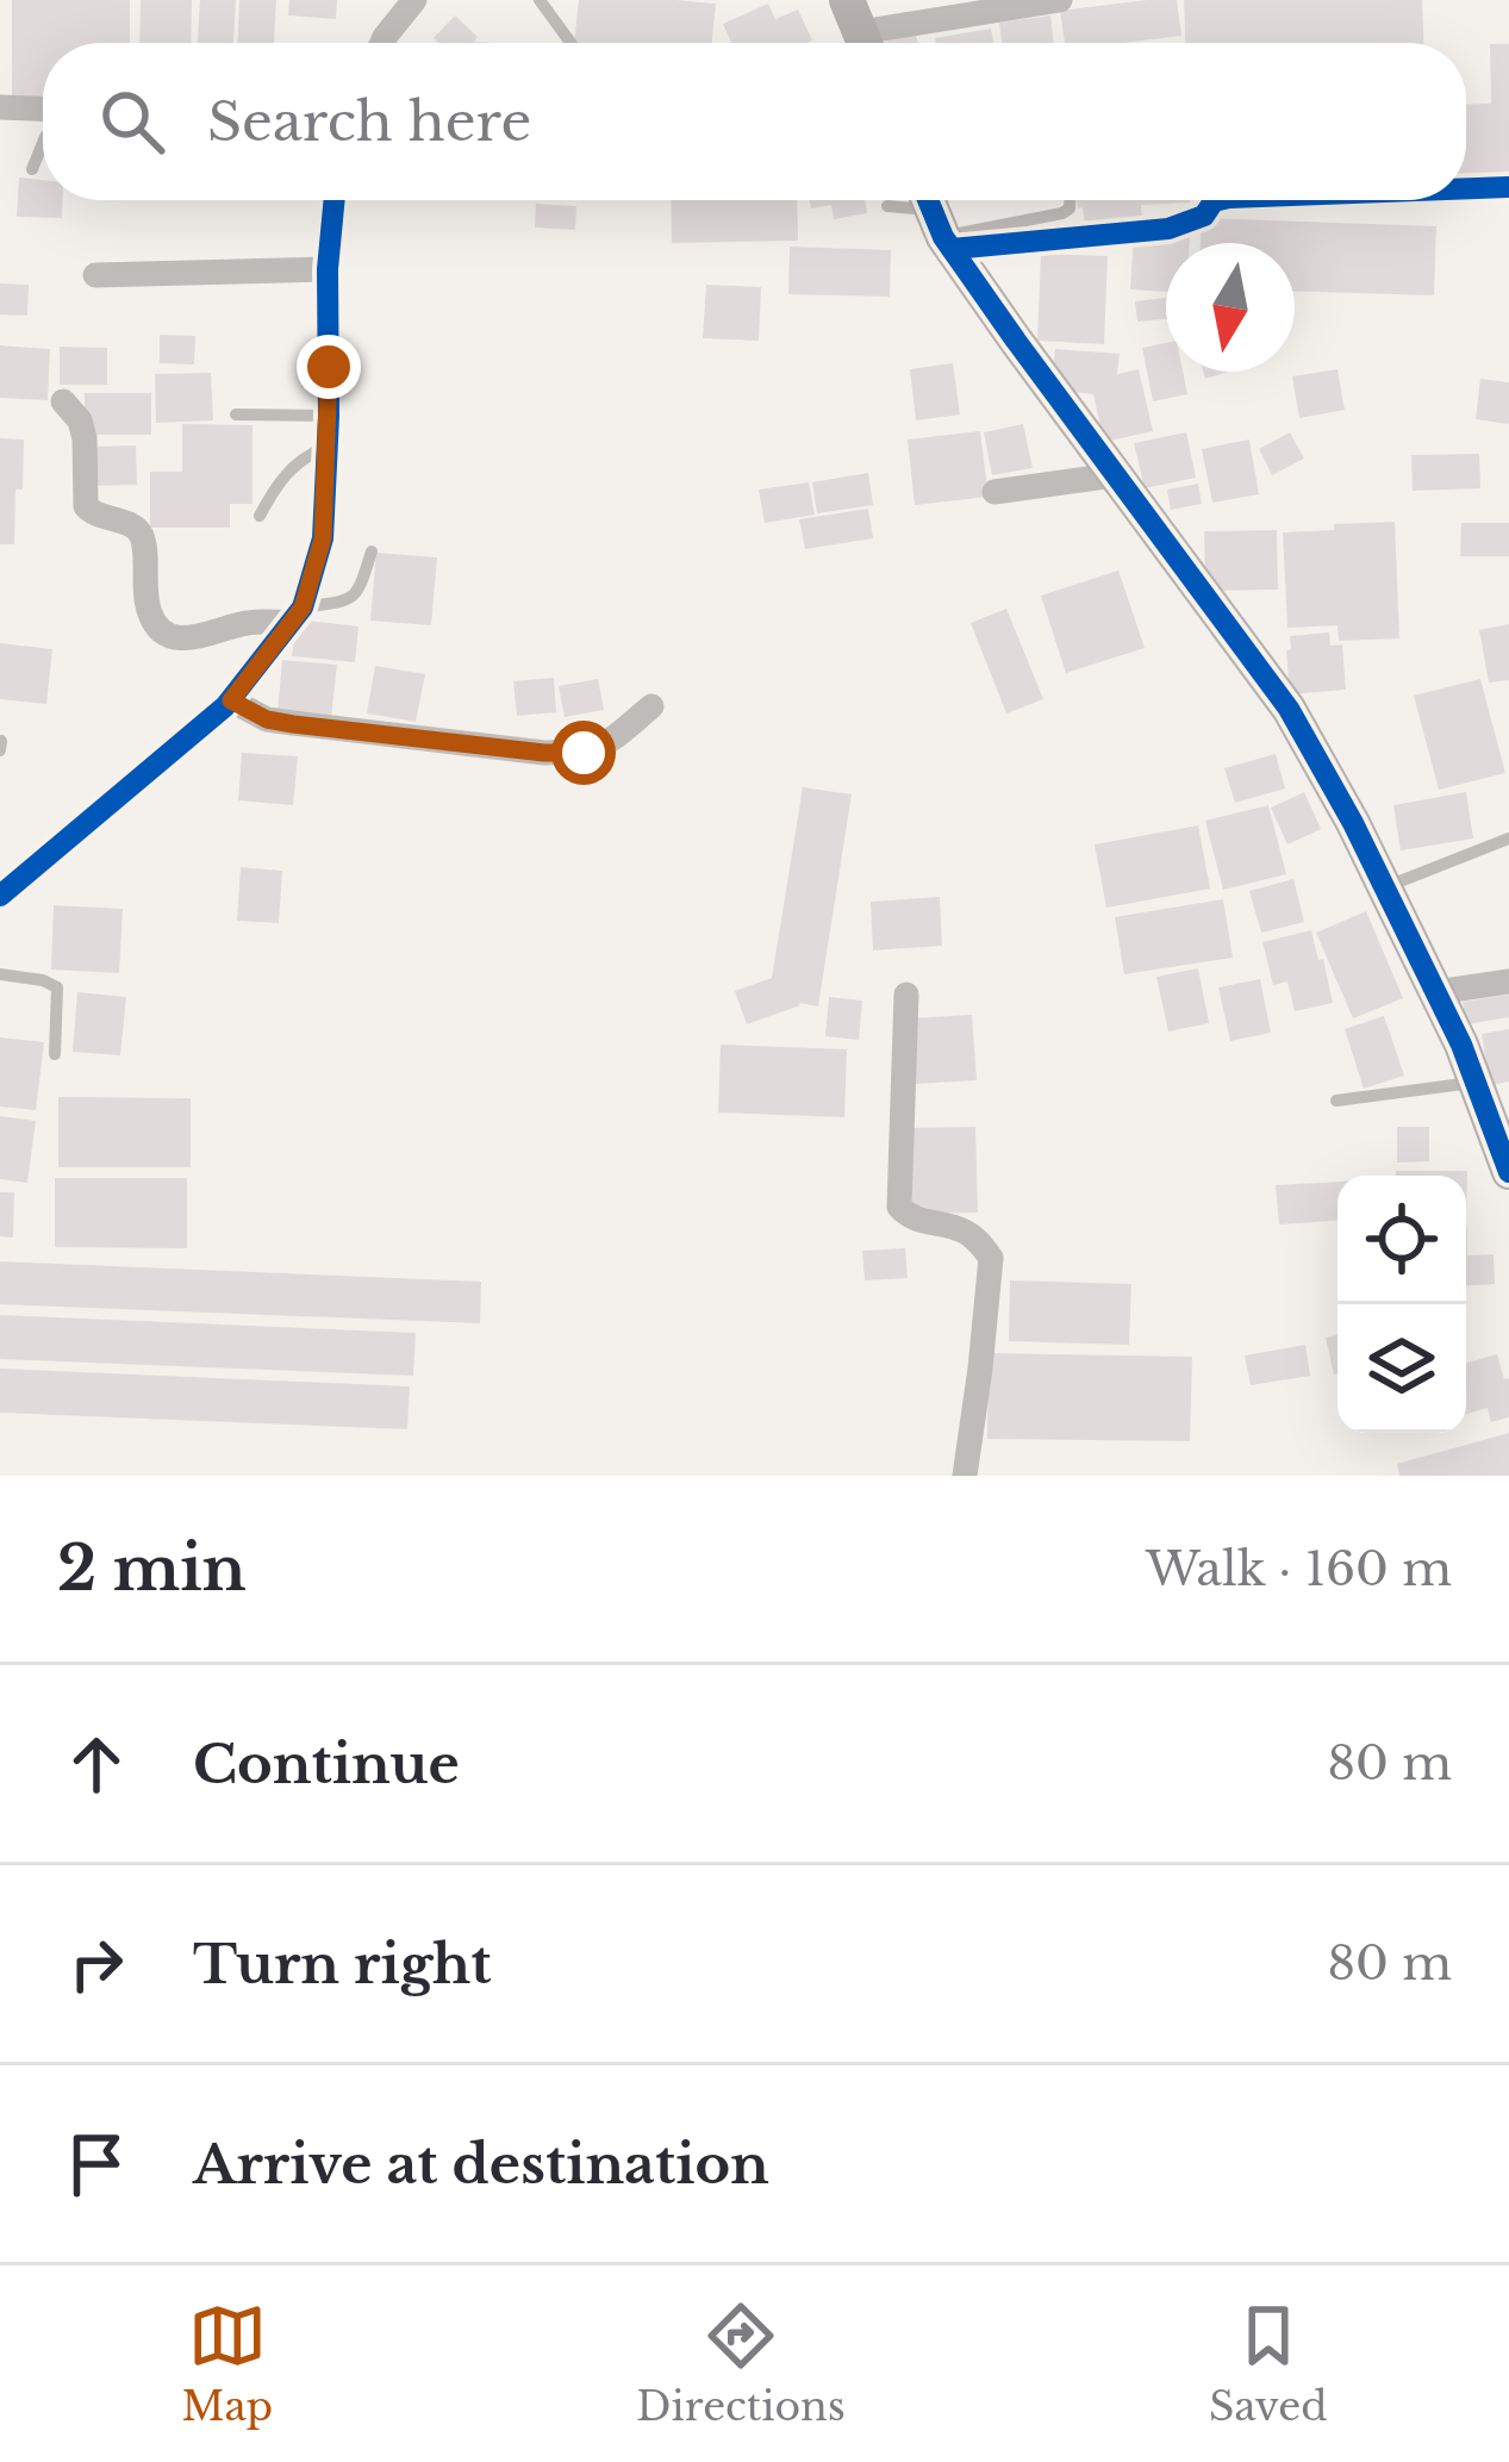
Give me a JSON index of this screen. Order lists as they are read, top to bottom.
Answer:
{
  "north": "bottom",
  "page": {
    "search": "Search here",
    "heading": ["2 min", "Walk · 160 m"],
    "list": [
      ["Continue", "80 m"],
      ["Turn right", "80 m"],
      "Arrive at destination"
    ],
    "nav": ["Map", "Directions", "Saved"]
  }
}
